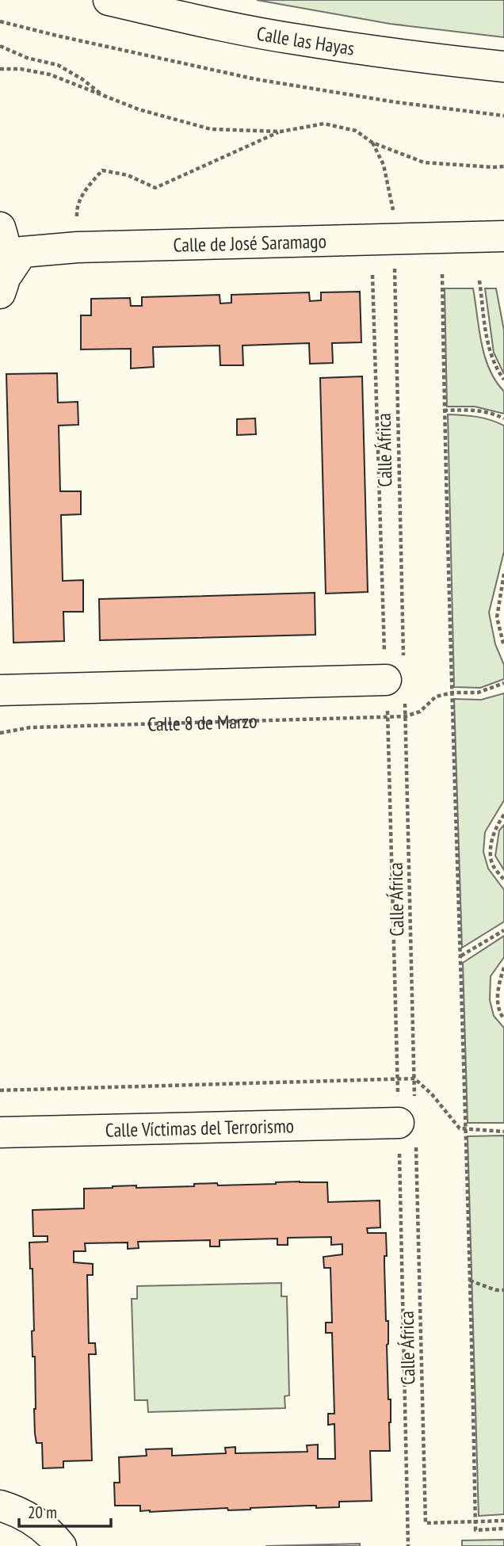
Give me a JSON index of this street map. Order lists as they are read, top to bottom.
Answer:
{
  "streets": {
    "street": [
      "Calle las Hayas",
      "Calle de José Saramago",
      "Calle 8 de Marzo",
      "Calle Víctimas del Terrorismo"
    ],
    "path": ["Calle África"]
  },
  "crossings": [
    ["Calle África", "Calle 8 de Marzo"],
    ["Calle África", "Calle Víctimas del Terrorismo"]
  ],
  "scale_bar": "20 m"
}
